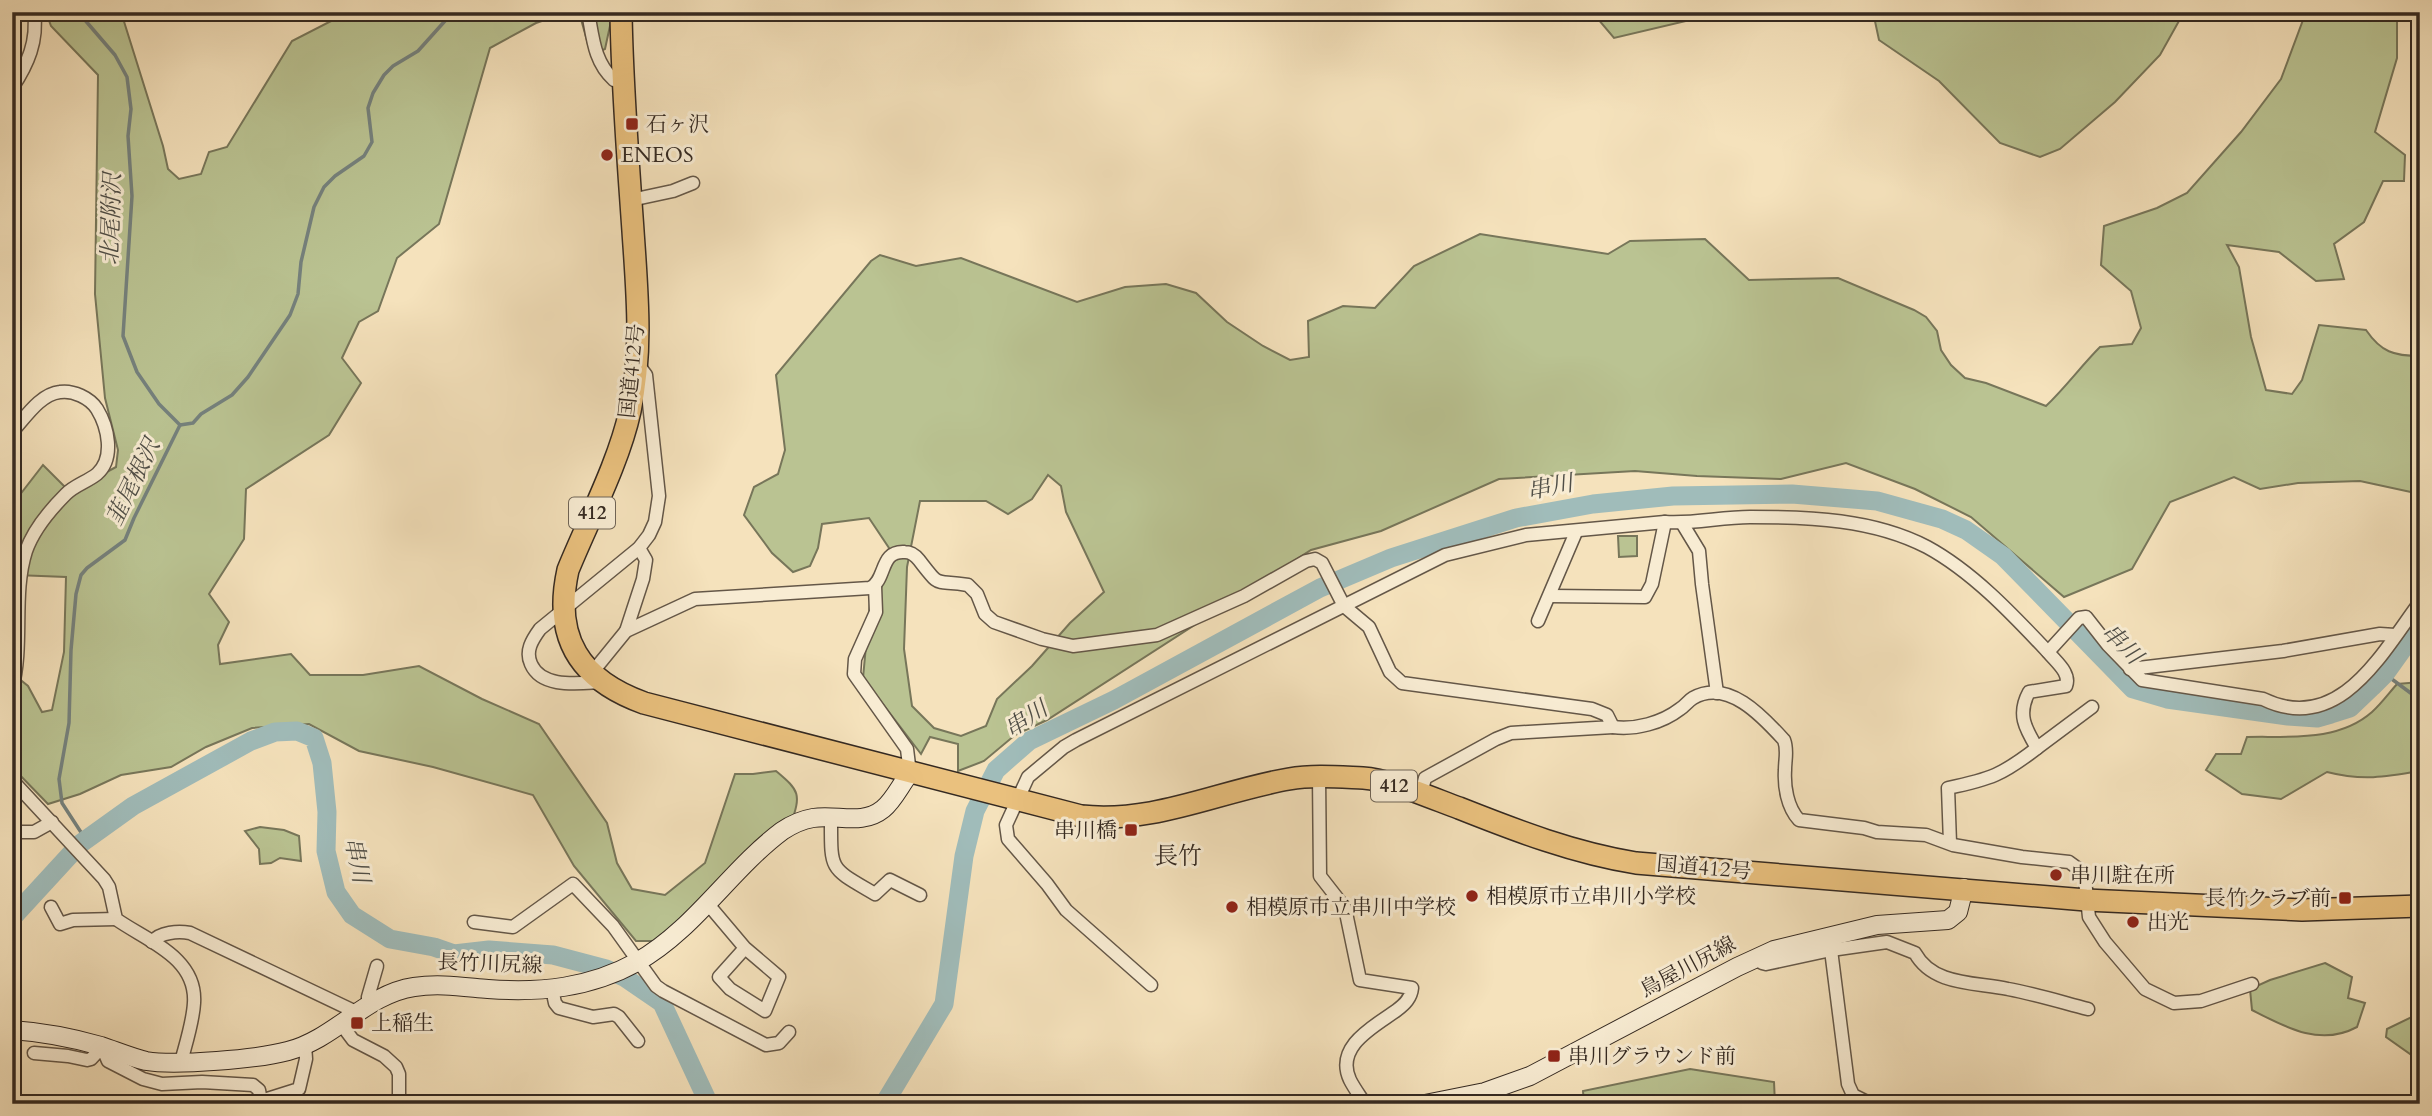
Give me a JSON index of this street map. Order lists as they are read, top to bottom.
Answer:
{
  "streets": {
    "highway": ["国道412号", "412"],
    "main road": ["長竹川尻線", "鳥屋川尻線"]
  },
  "crossings": [
    ["国道412号", "長竹川尻線"],
    ["国道412号", "鳥屋川尻線"]
  ],
  "districts": ["長竹"],
  "water": ["北尾附沢", "韮尾根沢", "串川"],
  "places": {
    "transit": [
      "石ヶ沢",
      "串川橋",
      "長竹クラブ前",
      "上稲生",
      "串川グラウンド前"
    ],
    "other": [
      "ENEOS",
      "串川駐在所",
      "相模原市立串川小学校",
      "相模原市立串川中学校",
      "出光"
    ]
  }
}
